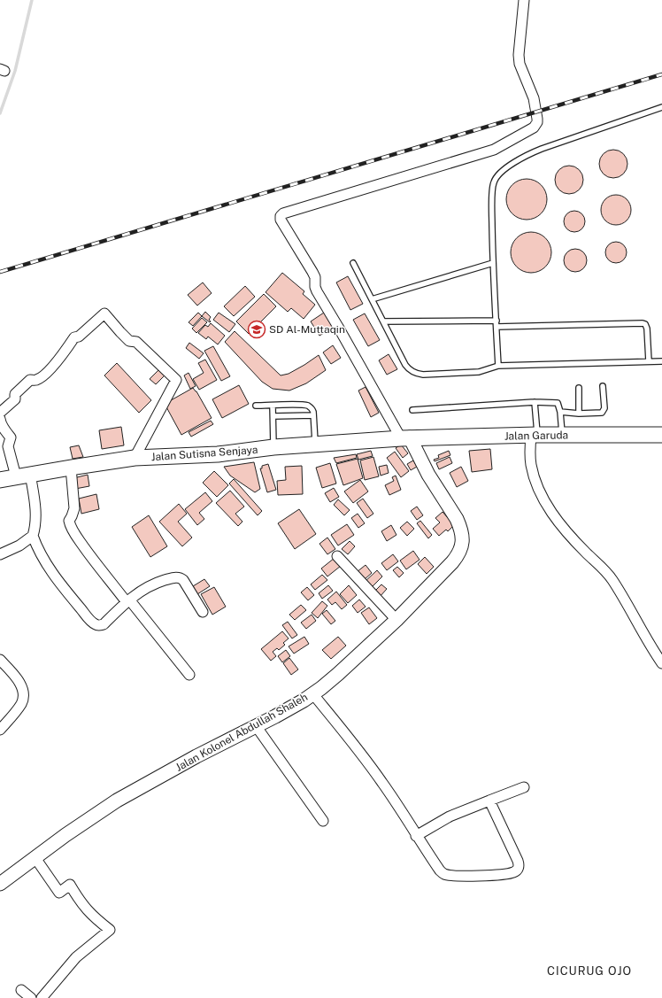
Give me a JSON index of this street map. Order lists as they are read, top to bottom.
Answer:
{
  "streets": {
    "main road": ["Jalan Garuda", "Jalan Sutisna Senjaya", "Jalan Kolonel Abdullah Shaleh"]
  },
  "crossings": [
    ["Jalan Garuda", "Jalan Sutisna Senjaya"],
    ["Jalan Garuda", "Jalan Kolonel Abdullah Shaleh"],
    ["Jalan Sutisna Senjaya", "Jalan Kolonel Abdullah Shaleh"]
  ],
  "districts": ["CICURUG OJO"],
  "places": {
    "school or university": ["SD Al-Muttaqin"]
  }
}
